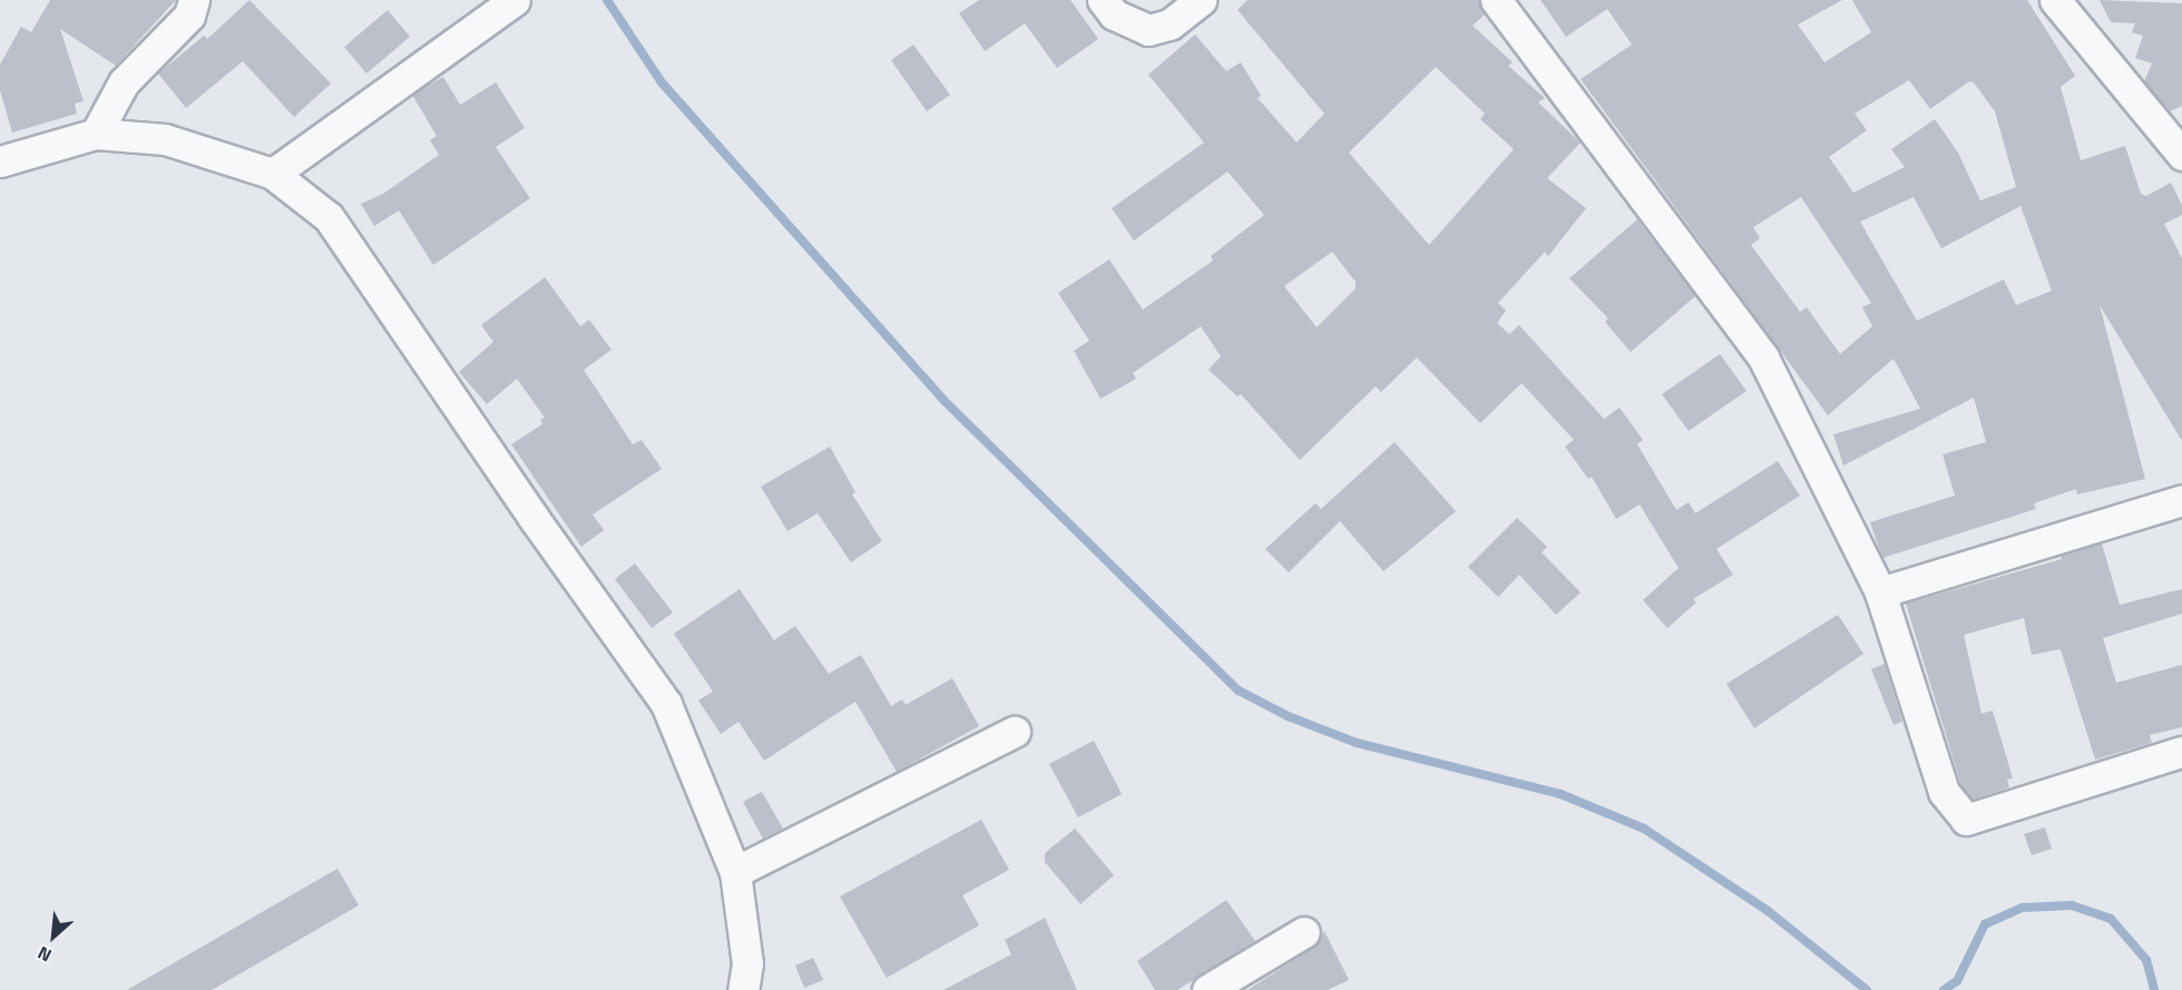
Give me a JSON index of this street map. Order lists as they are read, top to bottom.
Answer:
{
  "north": "bottom left"
}
